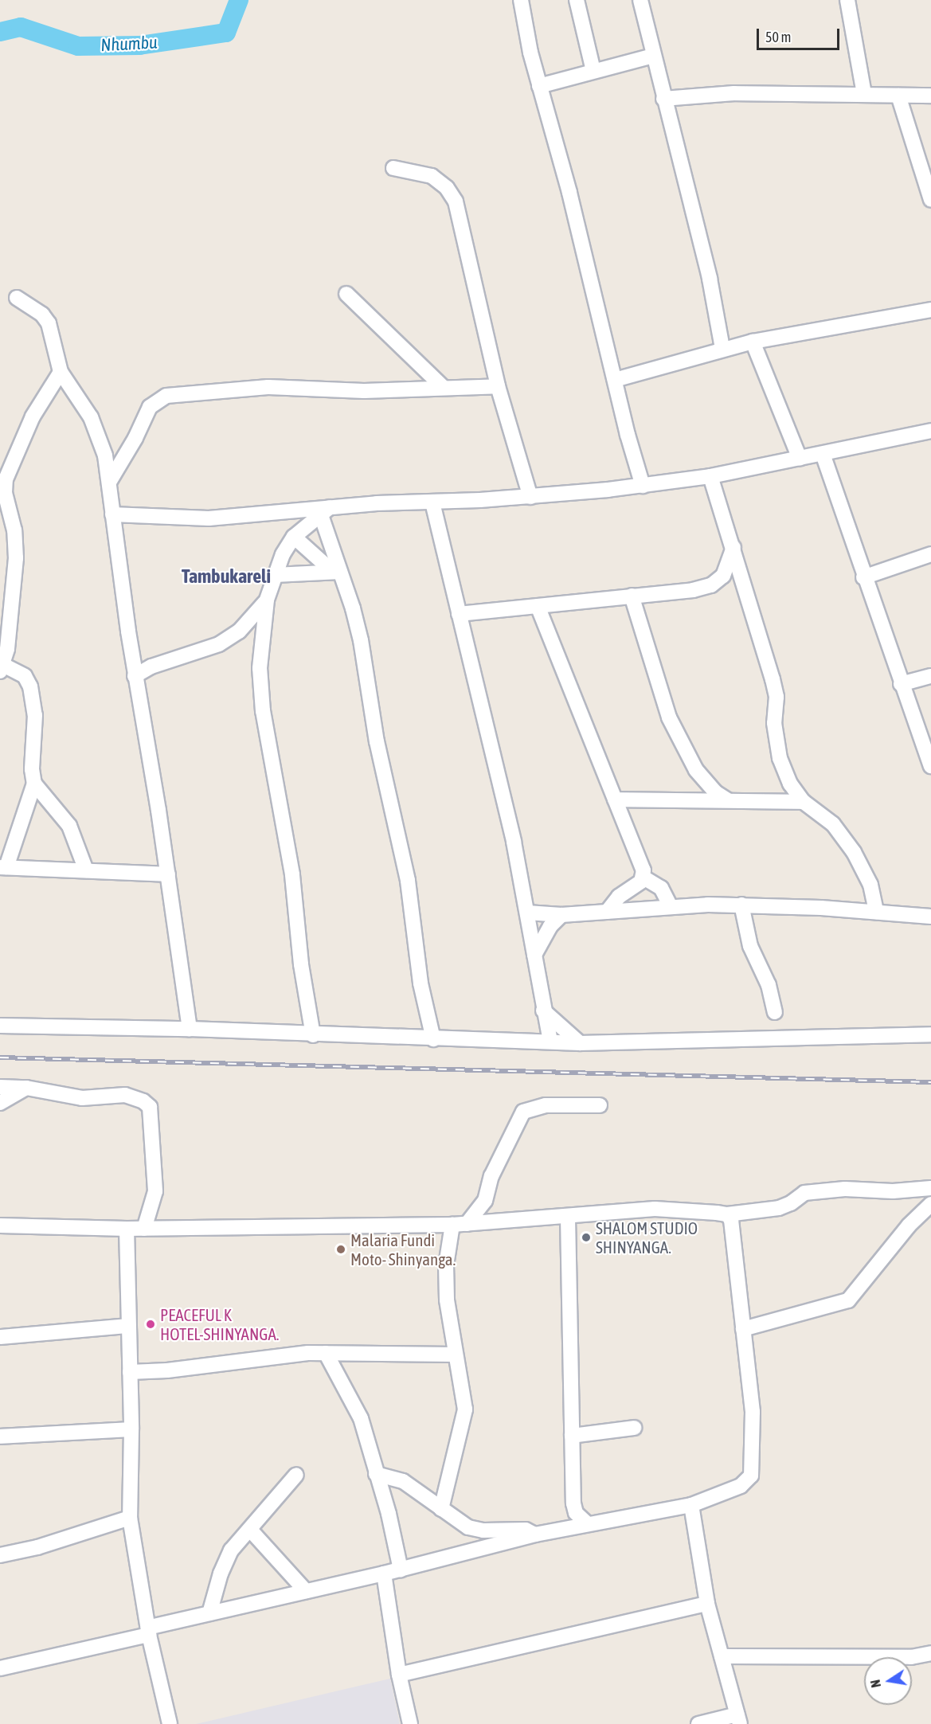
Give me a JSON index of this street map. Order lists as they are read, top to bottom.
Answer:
{
  "districts": ["Tambukareli"],
  "water": ["Nhumbu"],
  "places": ["SHALOM STUDIO SHINYANGA.", "Malaria Fundi Moto- Shinyanga.", "PEACEFUL K HOTEL-SHINYANGA."],
  "scale_bar": "50 m",
  "north": "left"
}
